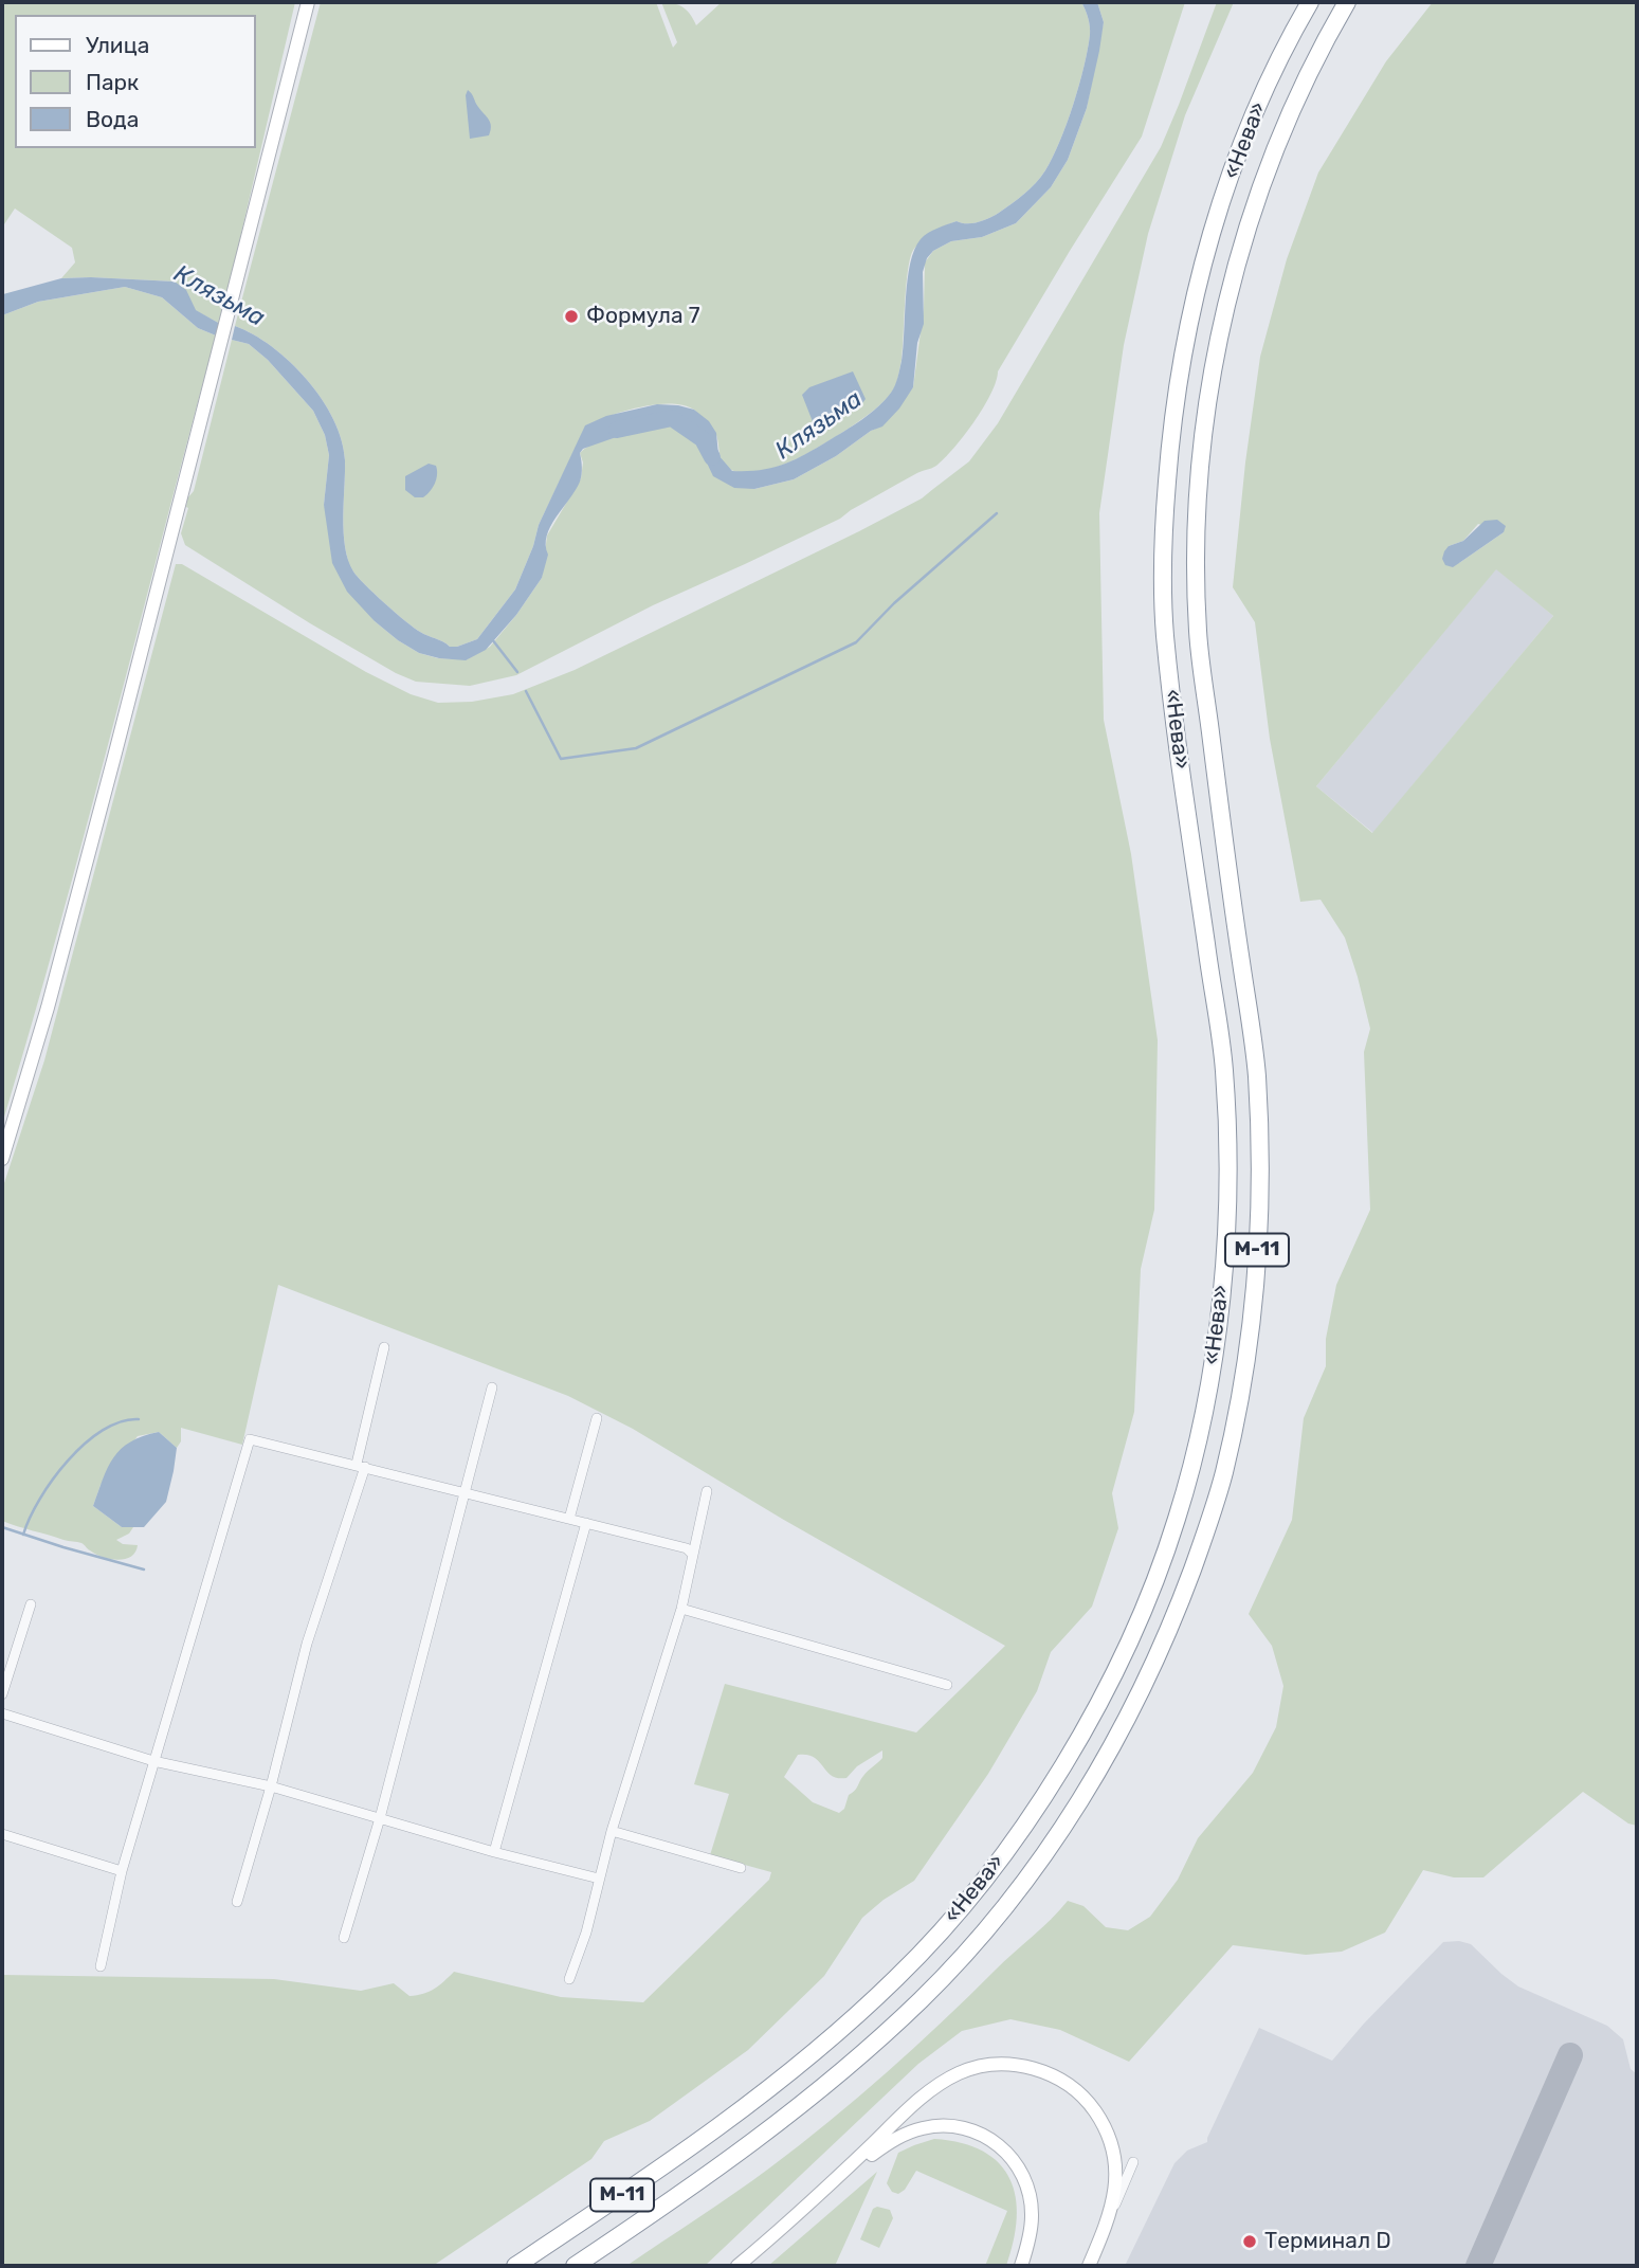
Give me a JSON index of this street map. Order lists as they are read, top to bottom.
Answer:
{
  "streets": {
    "highway": ["«Нева»", "М-11"]
  },
  "water": ["Клязьма"],
  "places": ["Формула 7", "Терминал D"],
  "legend": ["Улица", "Парк", "Вода"]
}
